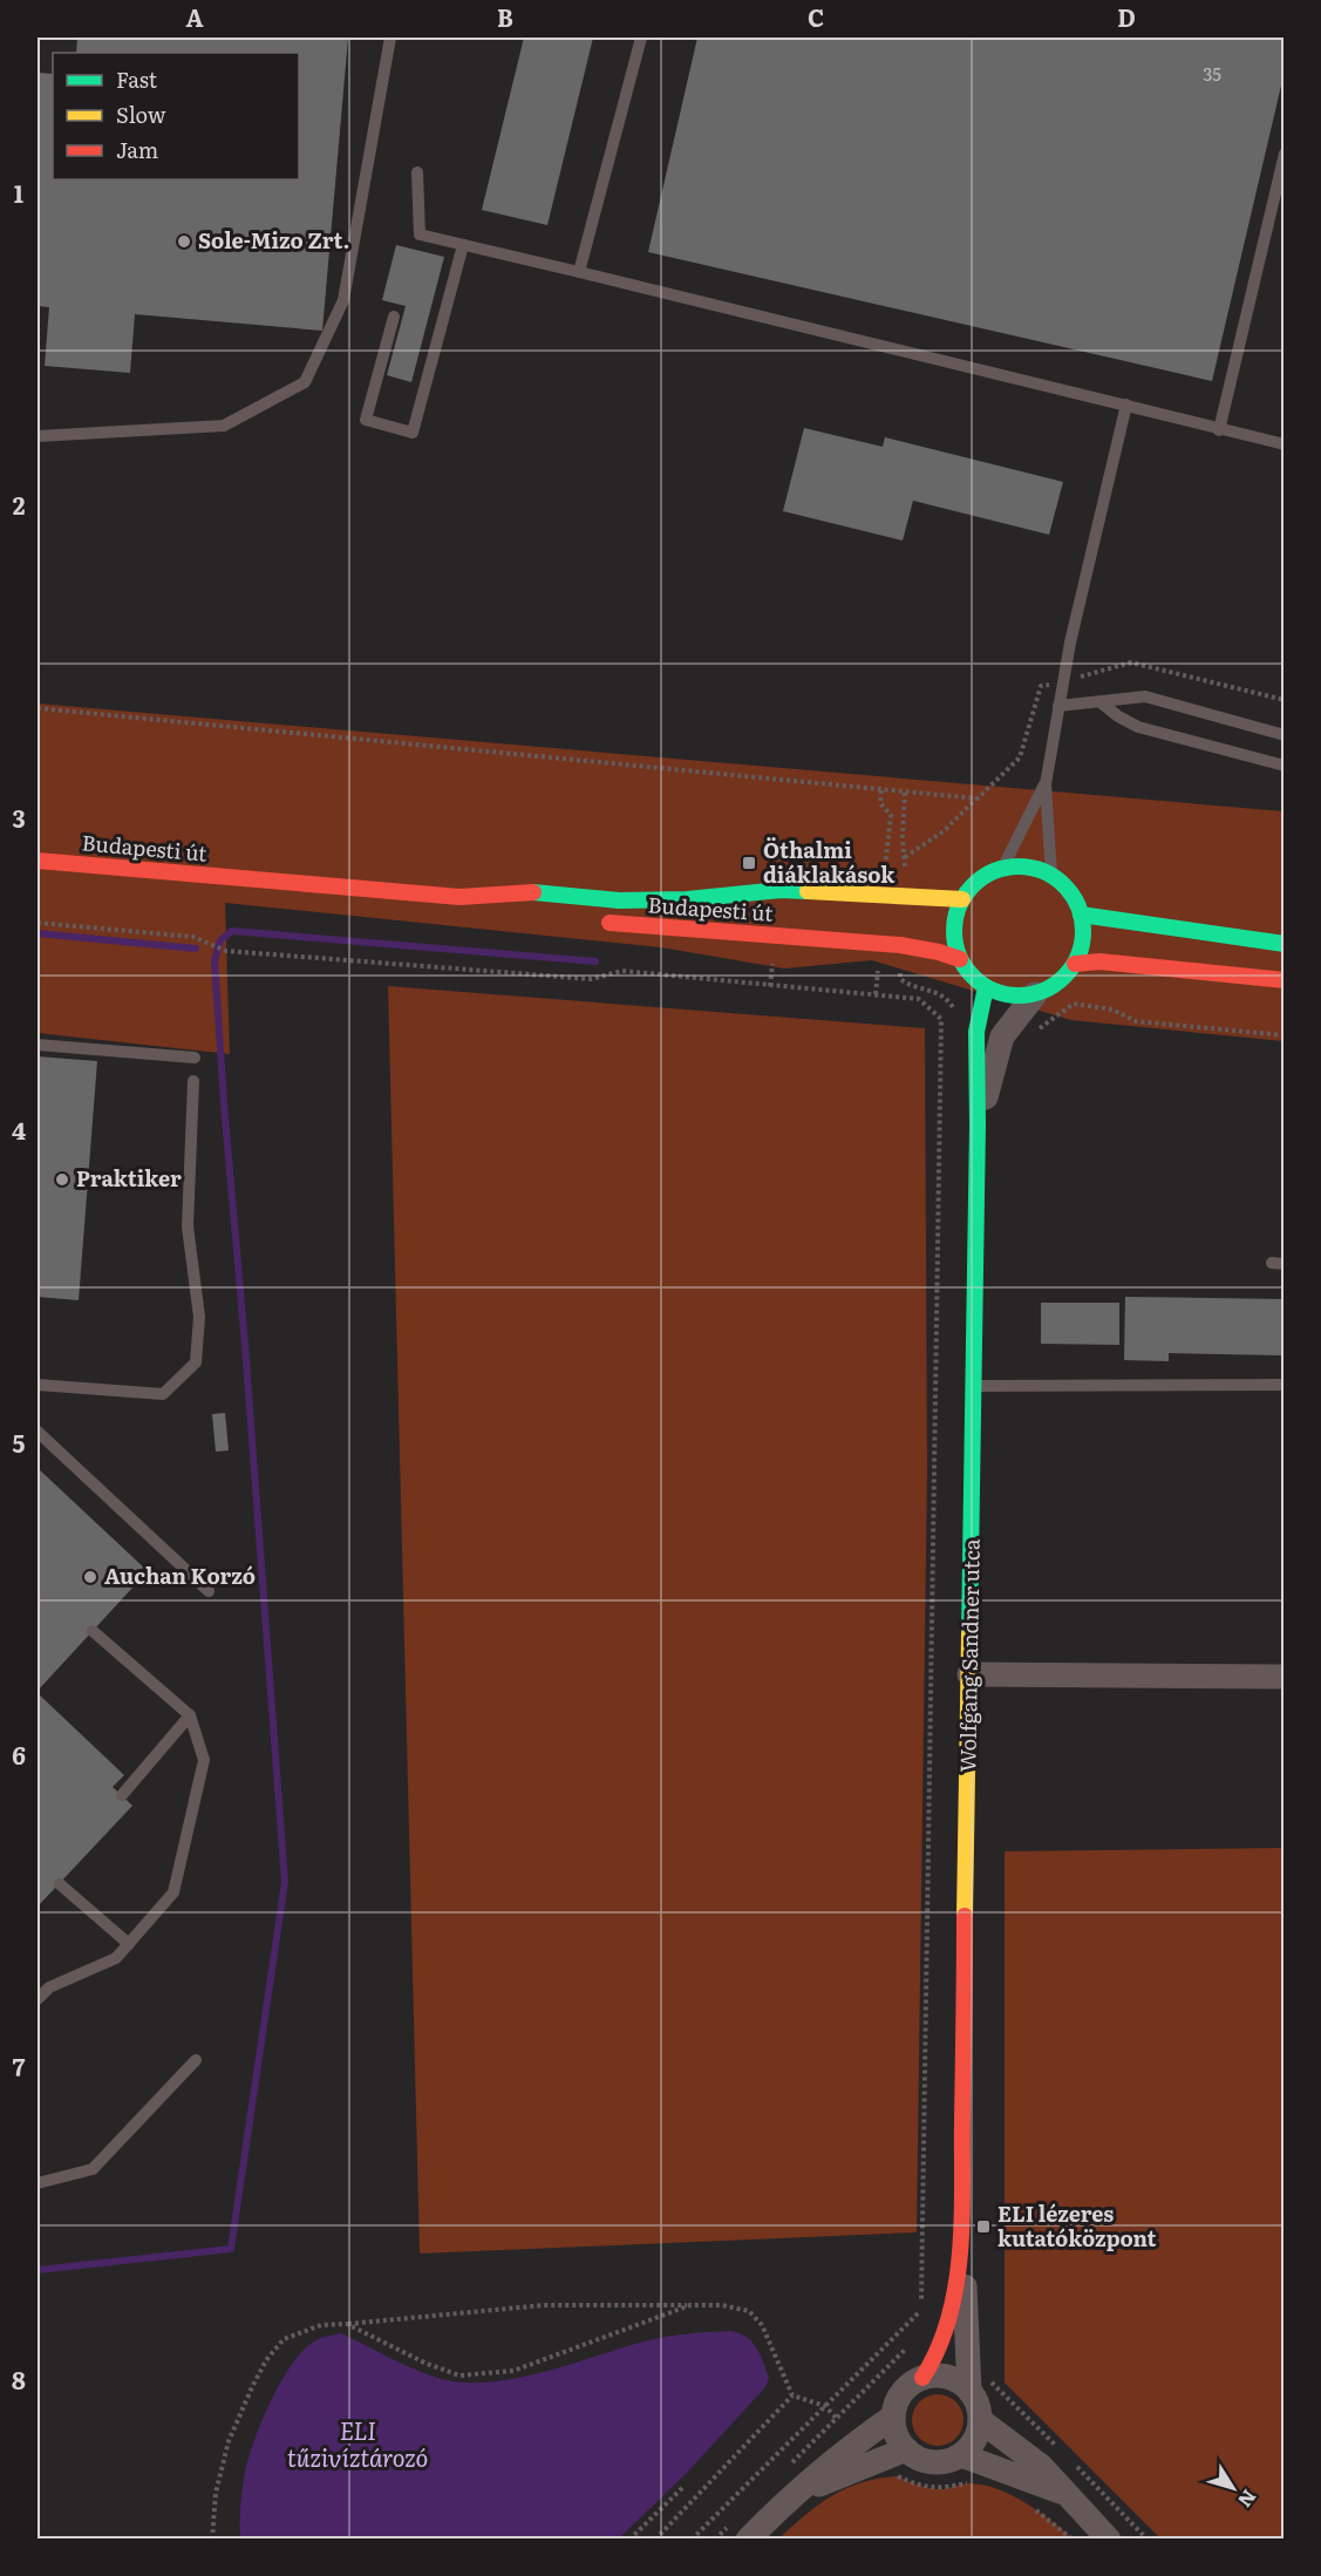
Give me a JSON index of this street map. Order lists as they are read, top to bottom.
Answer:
{
  "streets": {
    "main road": ["Budapesti út", "Wolfgang Sandner utca"]
  },
  "crossings": [
    ["Budapesti út", "Wolfgang Sandner utca"]
  ],
  "water": ["ELI tűzivíztározó"],
  "places": {
    "other": ["Sole-Mizo Zrt.", "Praktiker", "Auchan Korzó"],
    "transit": ["Öthalmi diáklakások", "ELI lézeres kutatóközpont"]
  },
  "house_numbers": ["35"],
  "legend": ["Fast", "Slow", "Jam"],
  "north": "bottom right",
  "grid": {
    "columns": [
      "A",
      "B",
      "C",
      "D"
    ],
    "rows": [
      "1",
      "2",
      "3",
      "4",
      "5",
      "6",
      "7",
      "8"
    ]
  }
}
